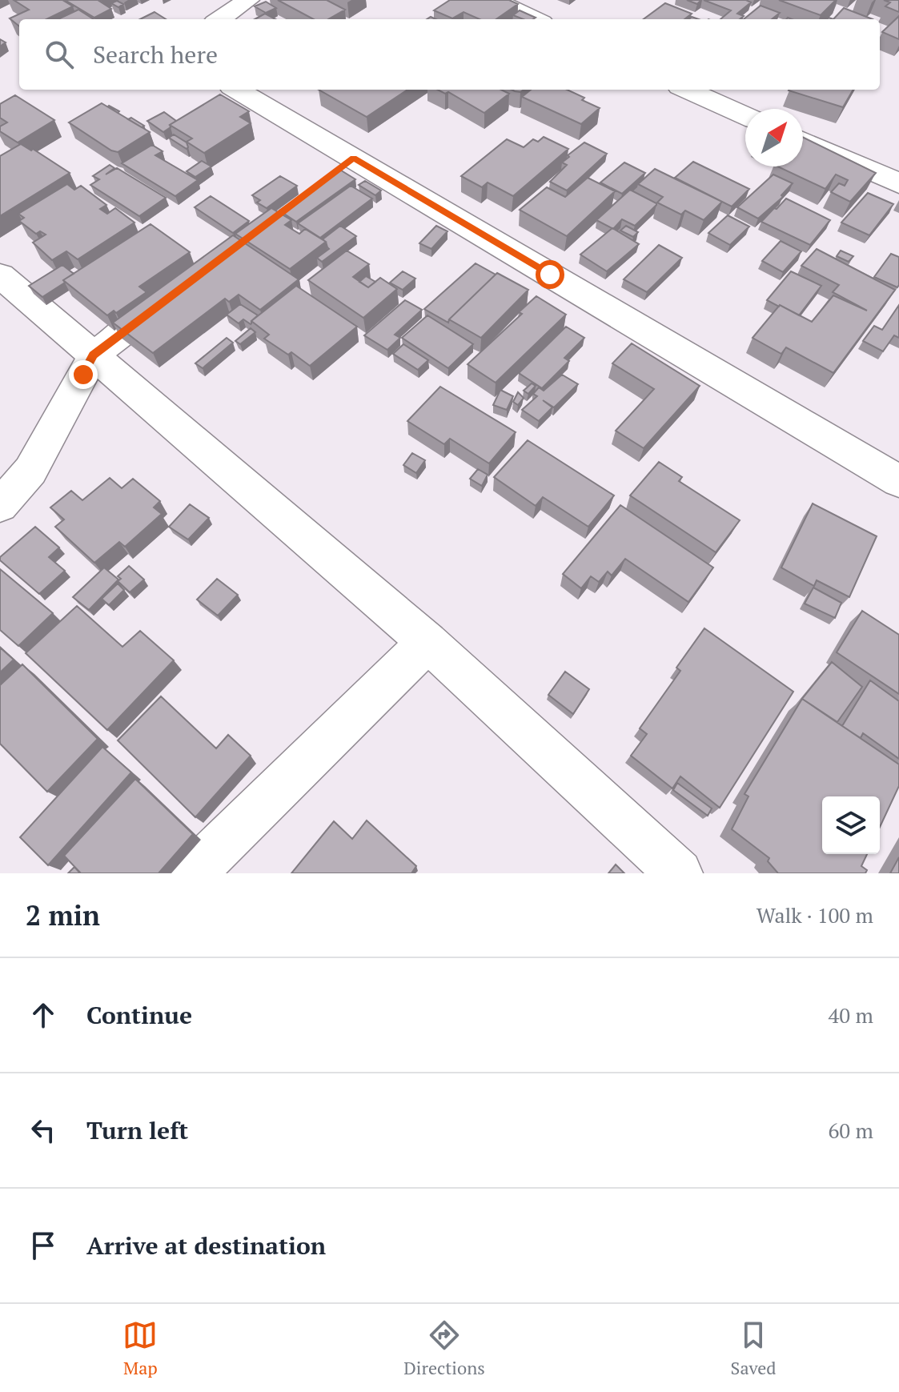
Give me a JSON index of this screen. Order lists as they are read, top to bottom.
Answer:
{
  "north": "top right",
  "page": {
    "search": "Search here",
    "heading": ["2 min", "Walk · 100 m"],
    "list": [
      ["Continue", "40 m"],
      ["Turn left", "60 m"],
      "Arrive at destination"
    ],
    "nav": ["Map", "Directions", "Saved"]
  }
}
